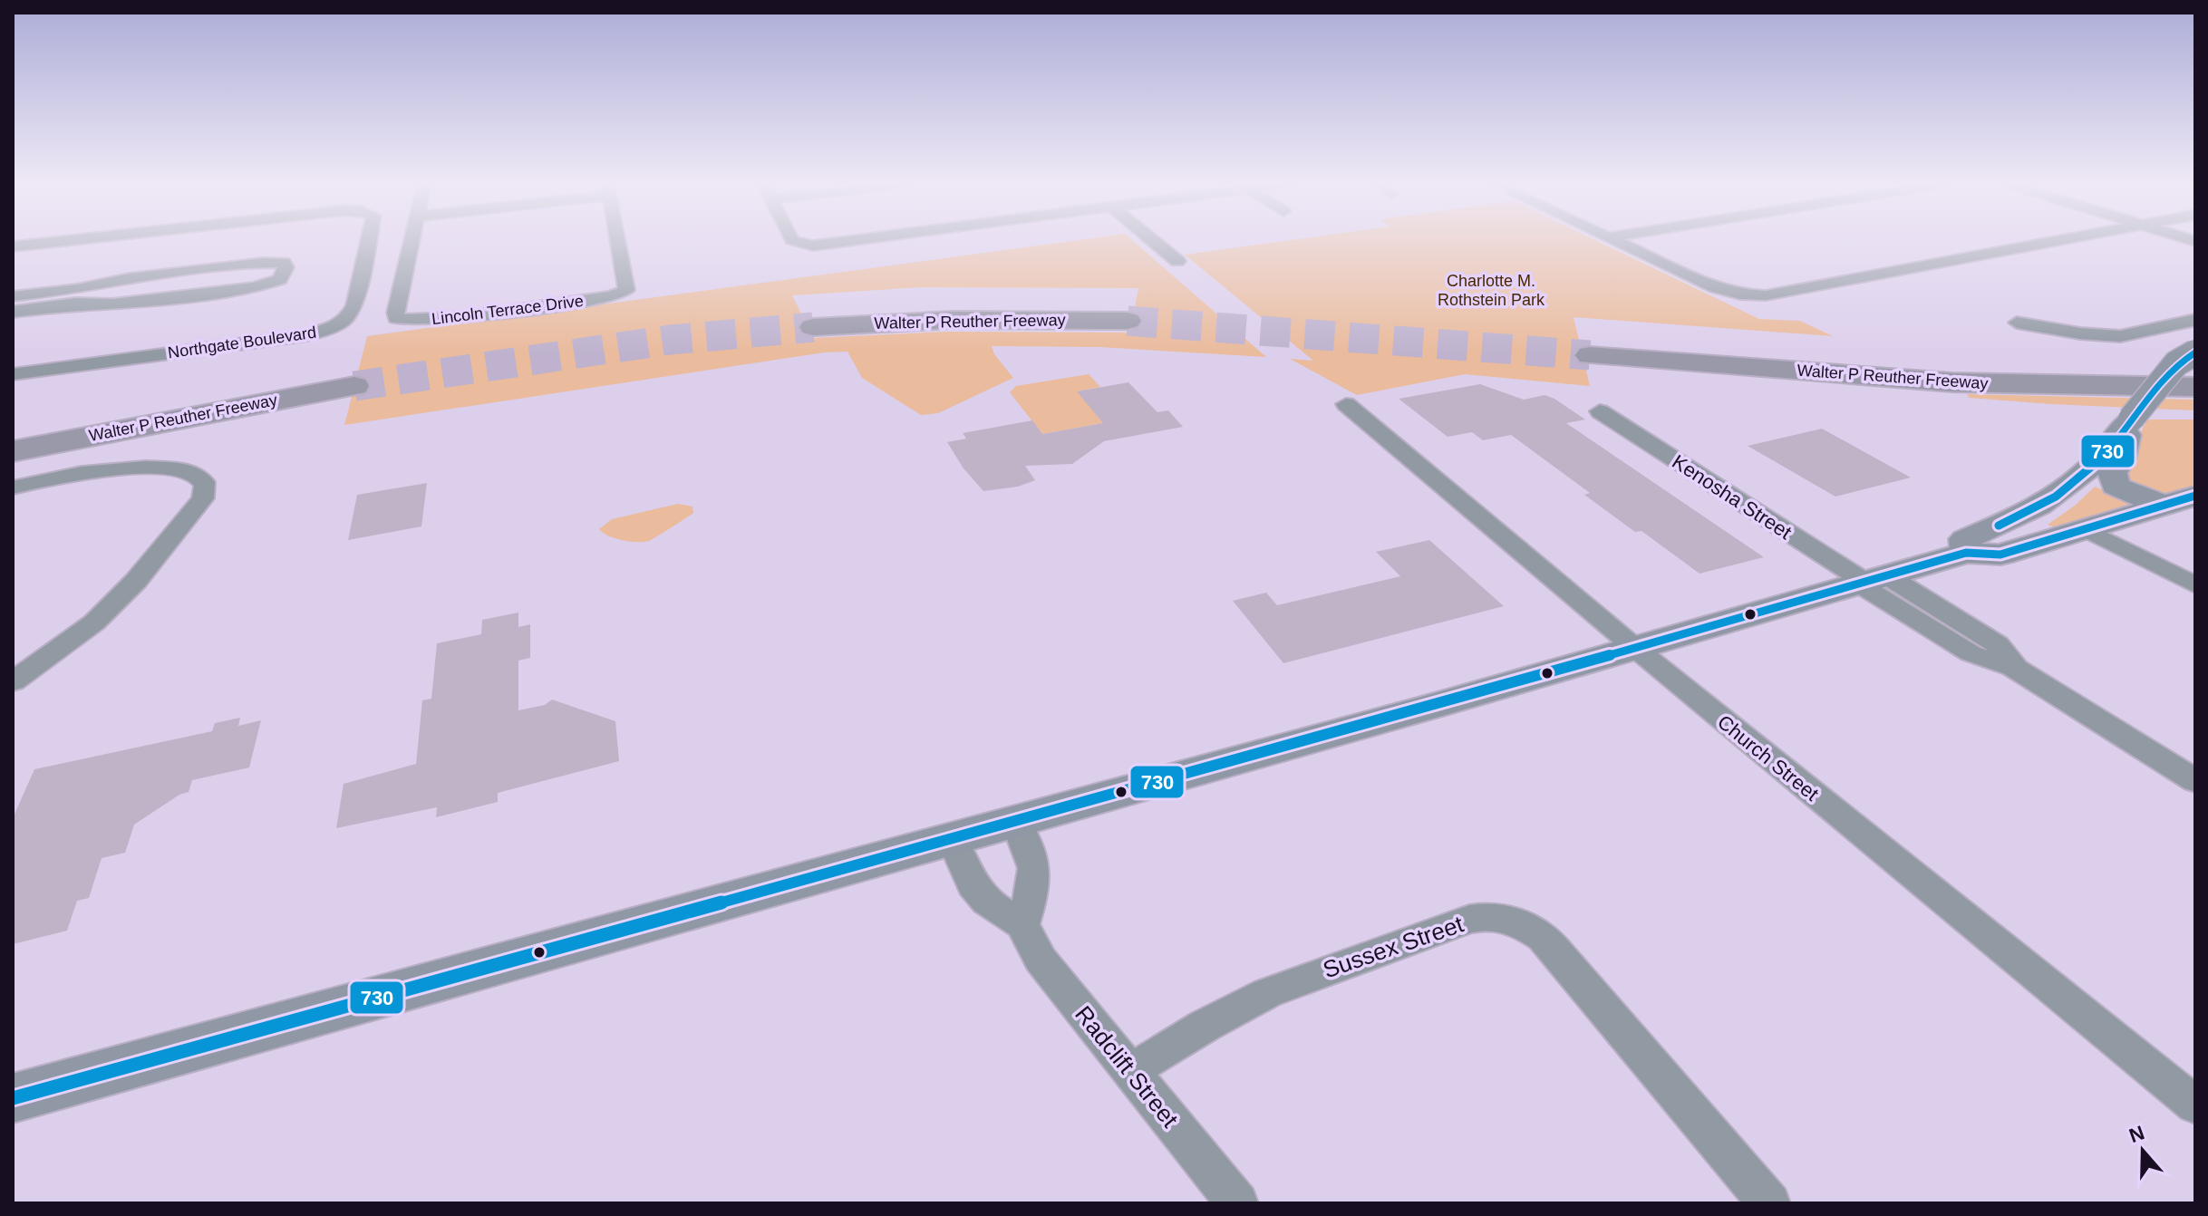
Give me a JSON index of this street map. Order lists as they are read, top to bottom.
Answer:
{
  "streets": {
    "highway": ["Walter P Reuther Freeway"],
    "street": [
      "Lincoln Terrace Drive",
      "Northgate Boulevard",
      "Kenosha Street",
      "Church Street",
      "Sussex Street",
      "Radclift Street"
    ]
  },
  "crossings": [
    ["Sussex Street", "Radclift Street"]
  ],
  "parks": ["Charlotte M. Rothstein Park"],
  "lines": ["transit line 730"],
  "north": "top"
}
